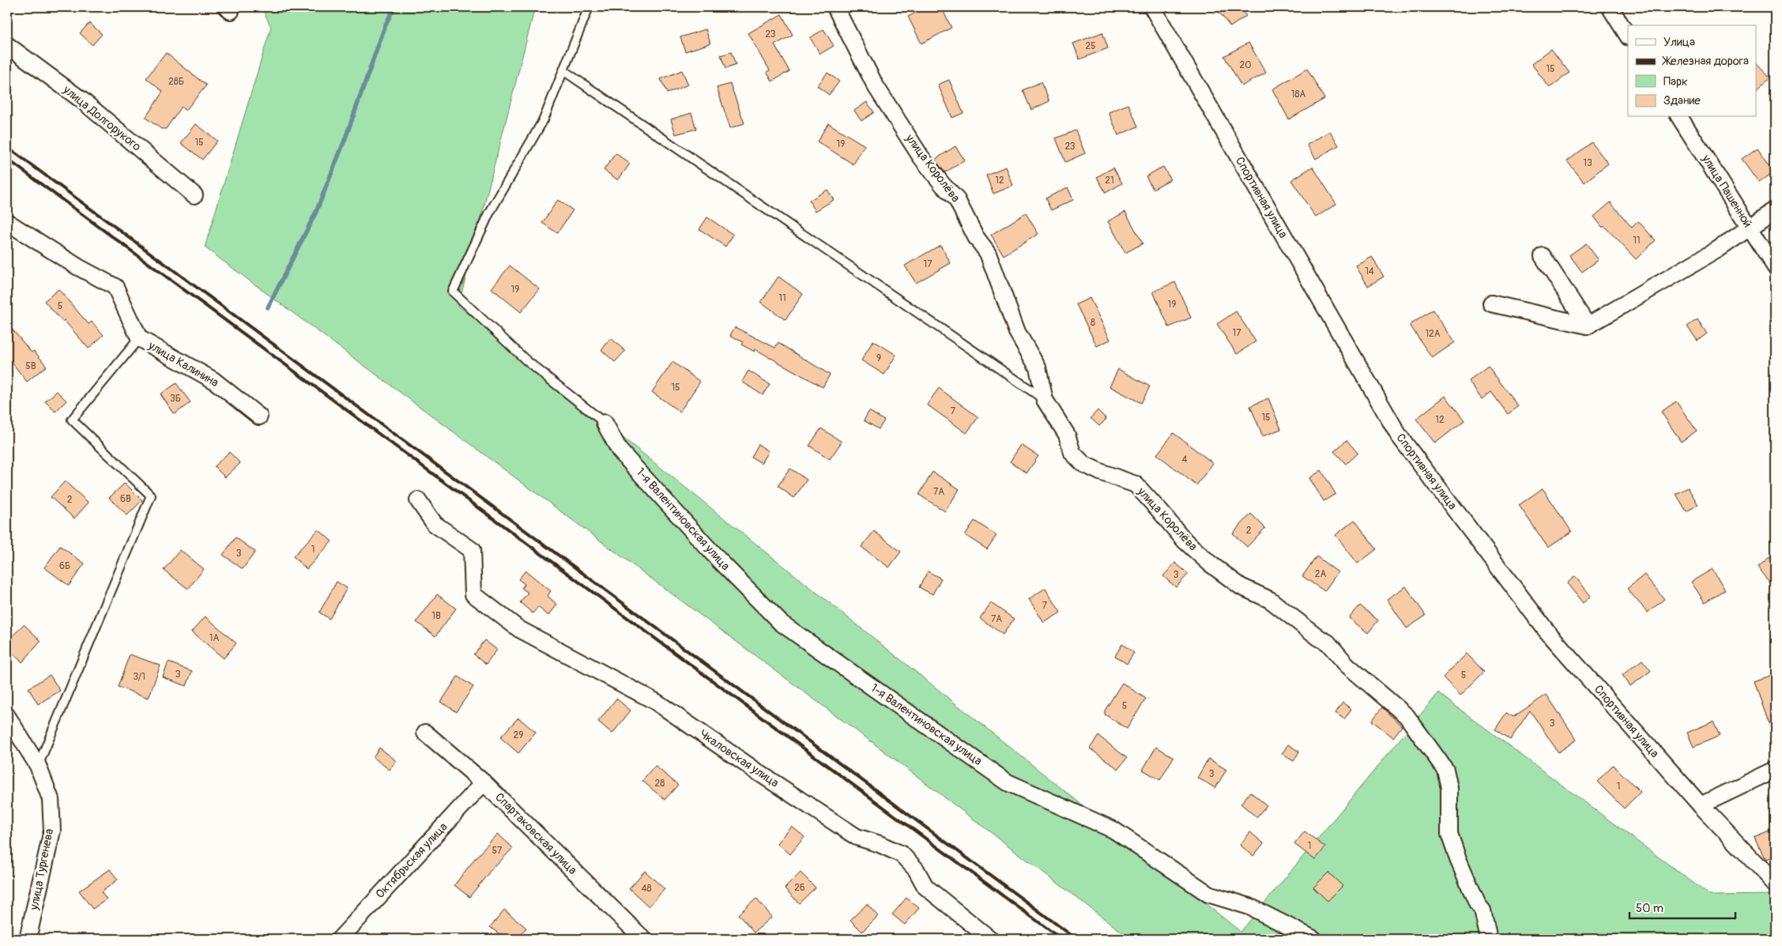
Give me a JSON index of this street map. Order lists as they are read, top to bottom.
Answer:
{
  "streets": {
    "street": [
      "улица Долгорукого",
      "улица Королёва",
      "улица Пашенной",
      "Спортивная улица",
      "улица Калинина",
      "1-я Валентиновская улица",
      "Чкаловская улица",
      "Спартаковская улица",
      "Октябрьская улица",
      "улица Тургенева"
    ]
  },
  "crossings": [
    ["Спартаковская улица", "Октябрьская улица"]
  ],
  "house_numbers": [
    "23",
    "25",
    "20",
    "15",
    "28Б",
    "18А",
    "15",
    "19",
    "23",
    "13",
    "12",
    "21",
    "11",
    "17",
    "14",
    "19",
    "11",
    "19",
    "5",
    "8",
    "17",
    "12А",
    "9",
    "5В",
    "15",
    "3Б",
    "7",
    "15",
    "12",
    "4",
    "7А",
    "6В",
    "2",
    "2",
    "1",
    "3",
    "6Б",
    "2А",
    "3",
    "7",
    "1В",
    "7А",
    "1А",
    "3",
    "5",
    "3/1",
    "5",
    "3",
    "29",
    "3",
    "28",
    "1",
    "1",
    "57",
    "26",
    "48"
  ],
  "legend": [
    "Улица",
    "Железная дорога",
    "Парк",
    "Здание"
  ],
  "scale_bar": "50 m"
}
